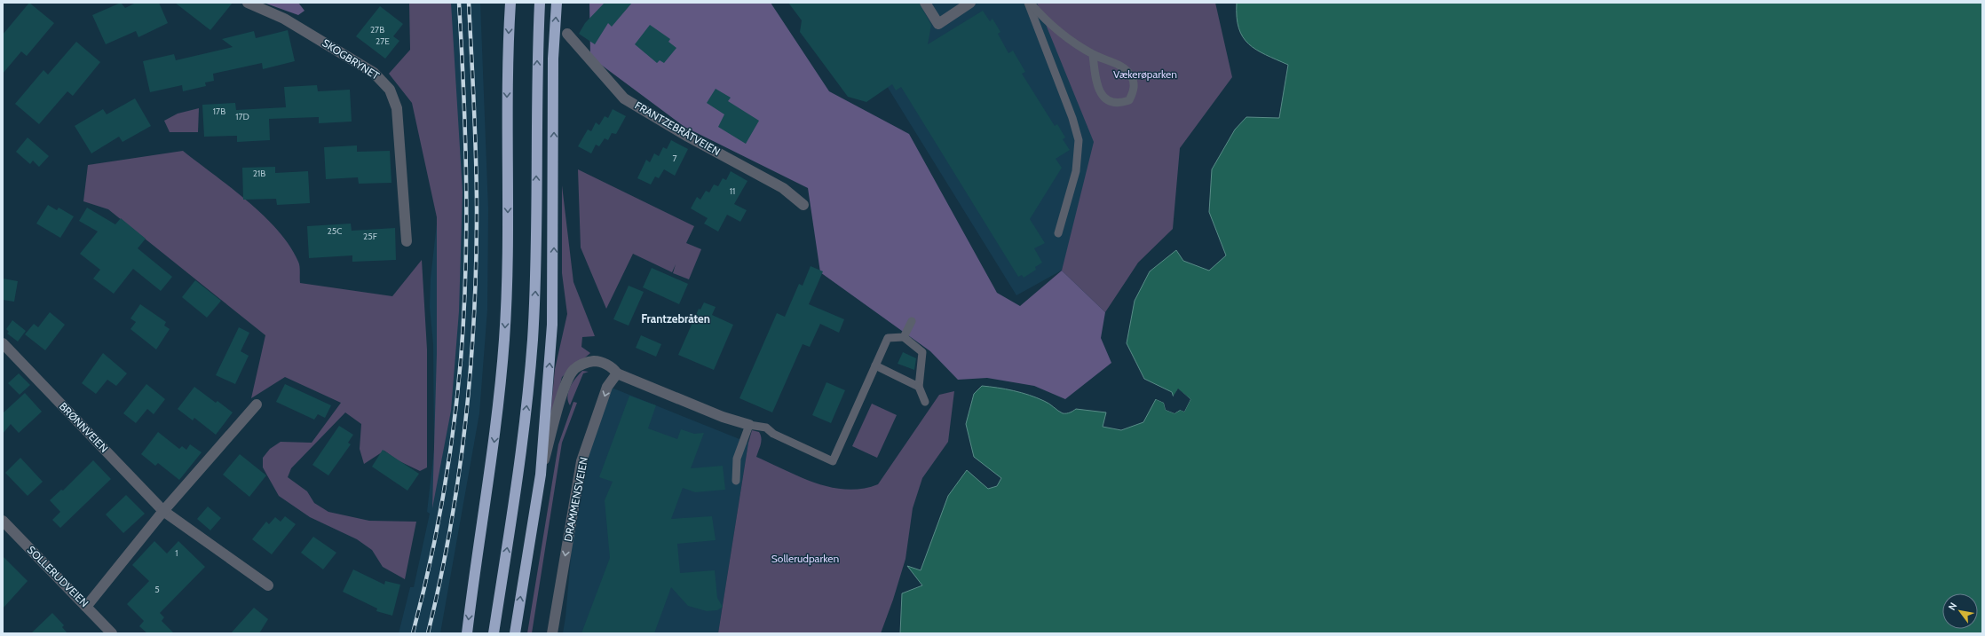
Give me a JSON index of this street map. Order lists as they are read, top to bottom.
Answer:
{
  "streets": {
    "street": [
      "SKOGBRYNET",
      "FRANTZEBRÅTVEIEN",
      "BRØNNVEIEN",
      "DRAMMENSVEIEN",
      "SOLLERUDVEIEN"
    ]
  },
  "one_way": ["DRAMMENSVEIEN"],
  "districts": ["Frantzebråten"],
  "parks": ["Vækerøparken", "Sollerudparken"],
  "house_numbers": [
    "27B",
    "27E",
    "17B",
    "17D",
    "7",
    "21B",
    "11",
    "25C",
    "25F",
    "1",
    "5"
  ],
  "north": "top left"
}
